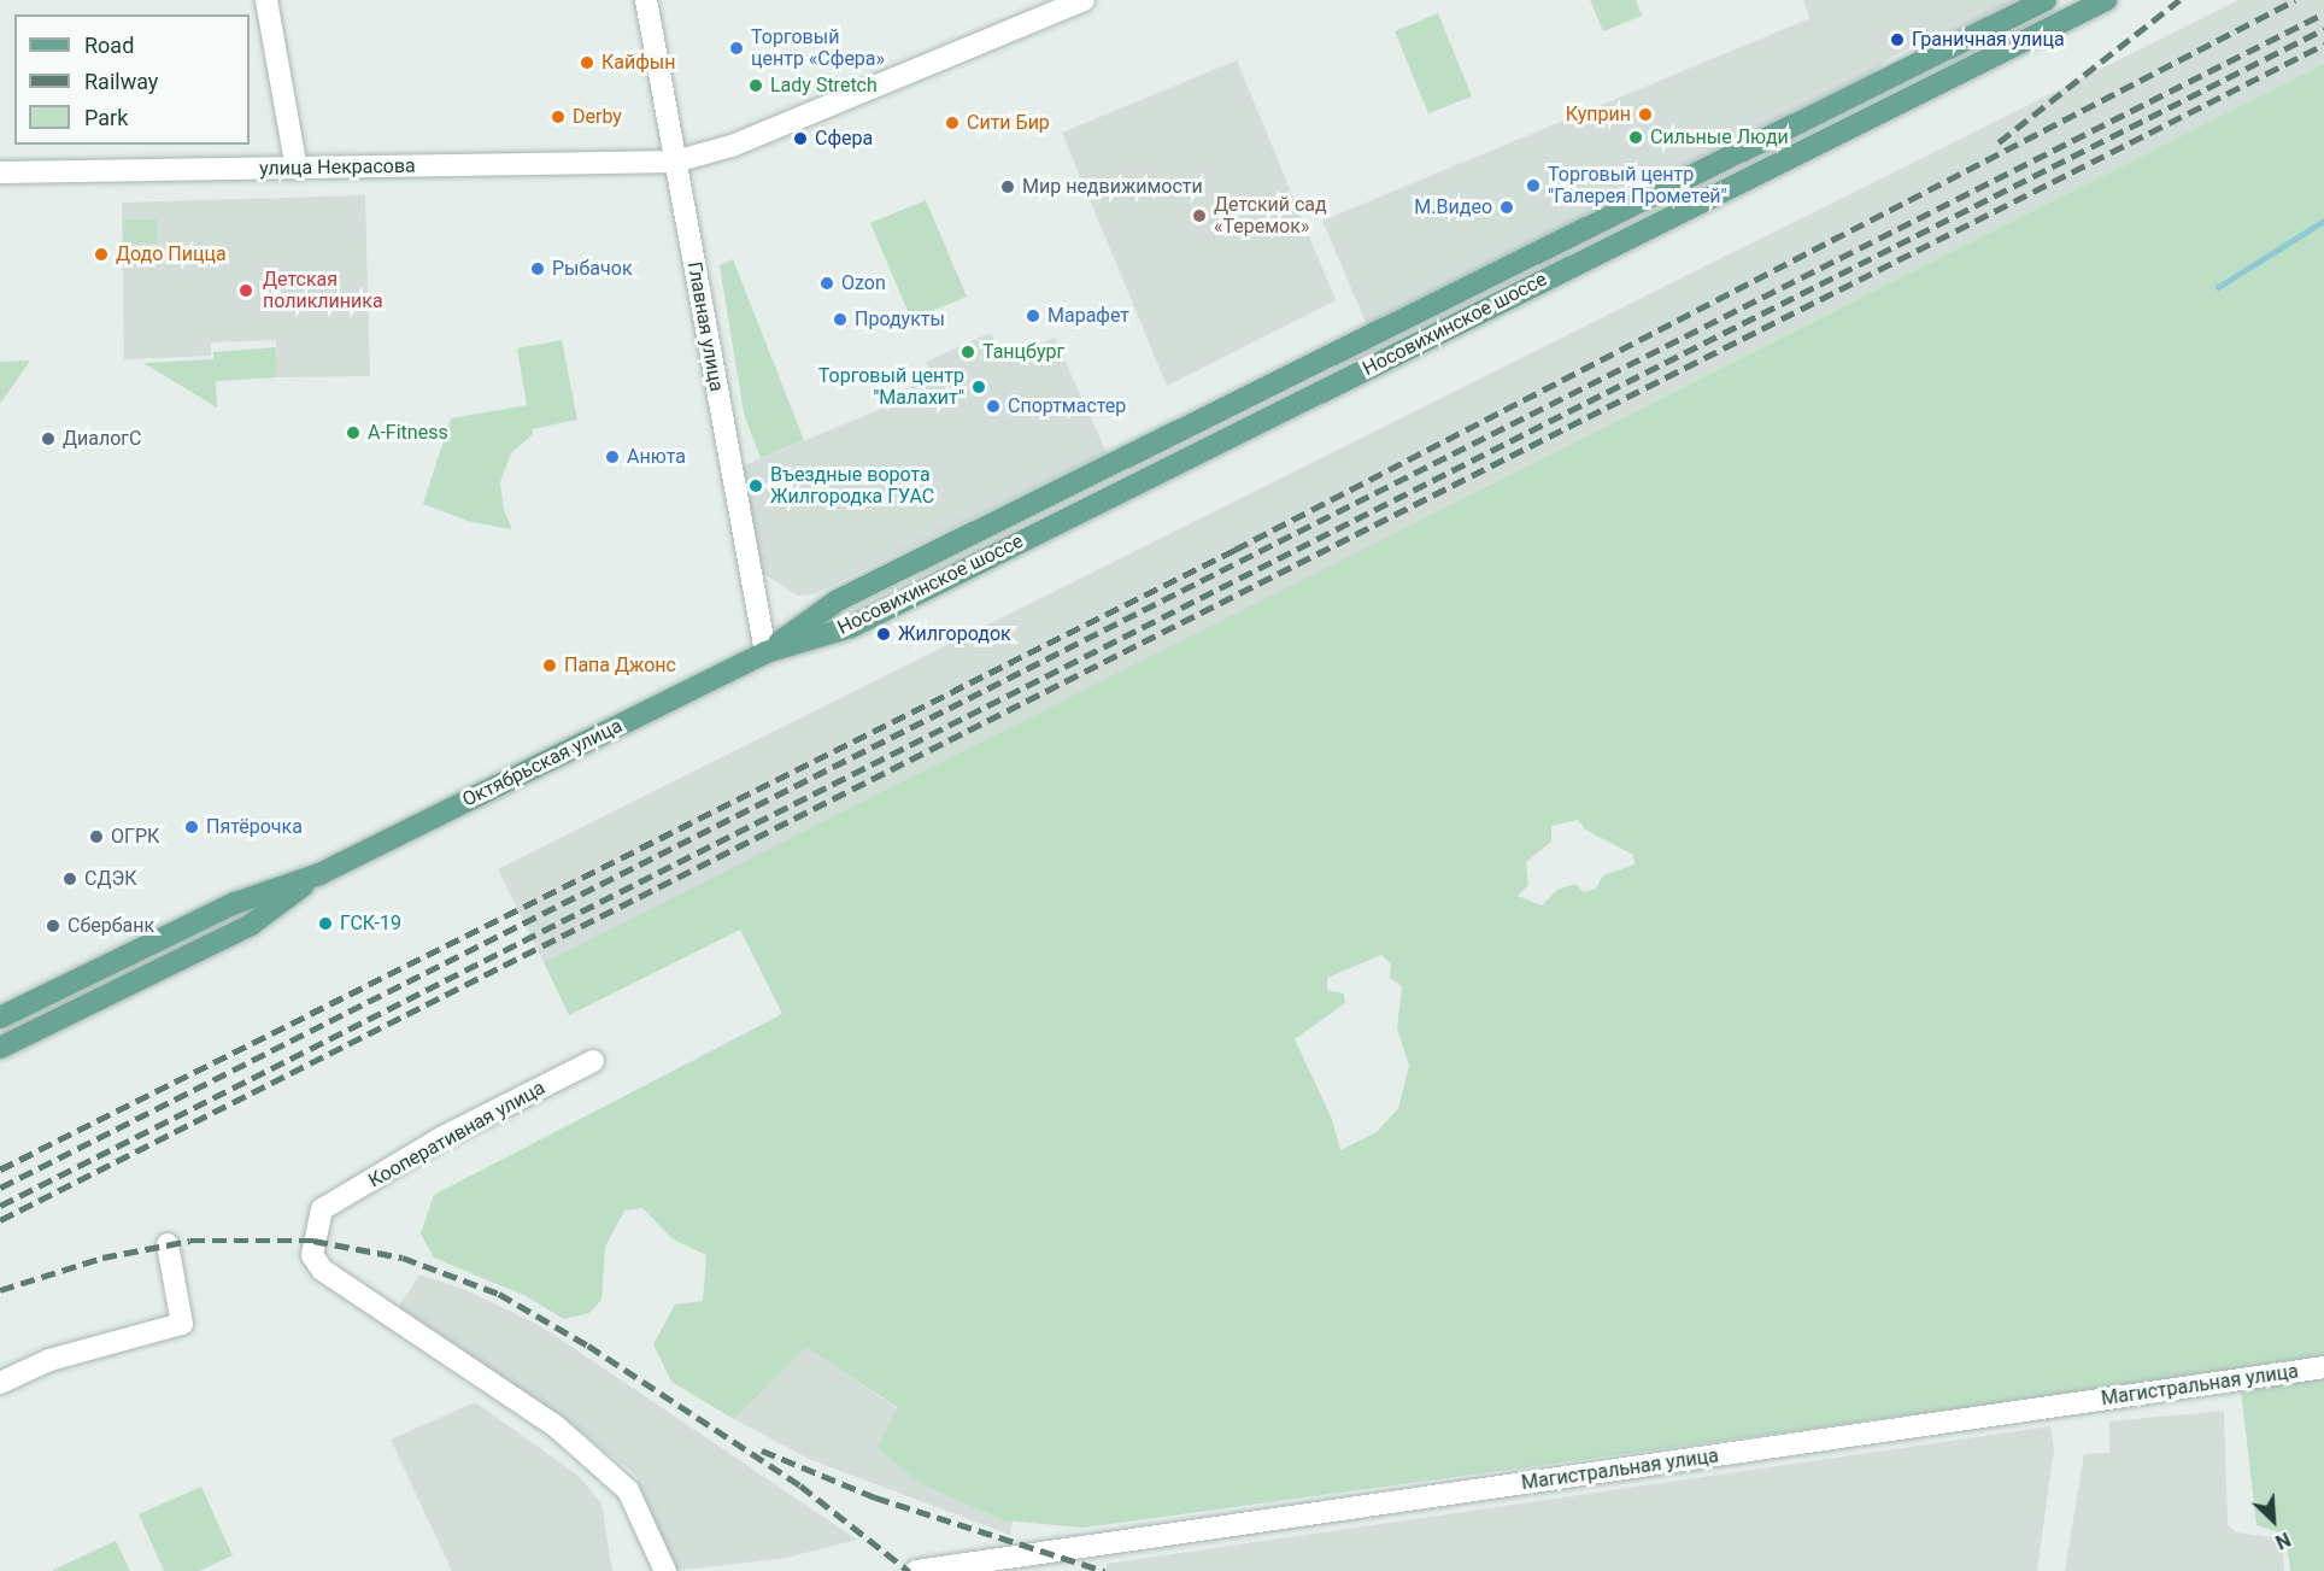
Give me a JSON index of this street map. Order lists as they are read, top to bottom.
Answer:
{
  "streets": {
    "main road": ["Носовихинское шоссе", "Октябрьская улица"],
    "street": [
      "улица Некрасова",
      "Главная улица",
      "Кооперативная улица",
      "Магистральная улица"
    ]
  },
  "crossings": [
    ["улица Некрасова", "Главная улица"],
    ["Носовихинское шоссе", "Главная улица"],
    ["Носовихинское шоссе", "Октябрьская улица"],
    ["Главная улица", "Октябрьская улица"]
  ],
  "places": [
    "Граничная улица",
    "Торговый центр «Сфера»",
    "Кайфын",
    "Lady Stretch",
    "Куприн",
    "Derby",
    "Сити Бир",
    "Сильные Люди",
    "Сфера",
    "Торговый центр \"Галерея Прометей\"",
    "Мир недвижимости",
    "М.Видео",
    "Детский сад «Теремок»",
    "Додо Пицца",
    "Рыбачок",
    "Ozon",
    "Детская поликлиника",
    "Марафет",
    "Продукты",
    "Танцбург",
    "Торговый центр \"Малахит\"",
    "Спортмастер",
    "A-Fitness",
    "ДиалогС",
    "Анюта",
    "Въездные ворота Жилгородка ГУАС",
    "Жилгородок",
    "Папа Джонс",
    "Пятёрочка",
    "ОГРК",
    "СДЭК",
    "ГСК-19",
    "Сбербанк"
  ],
  "legend": ["Road", "Railway", "Park"],
  "north": "bottom right"
}
